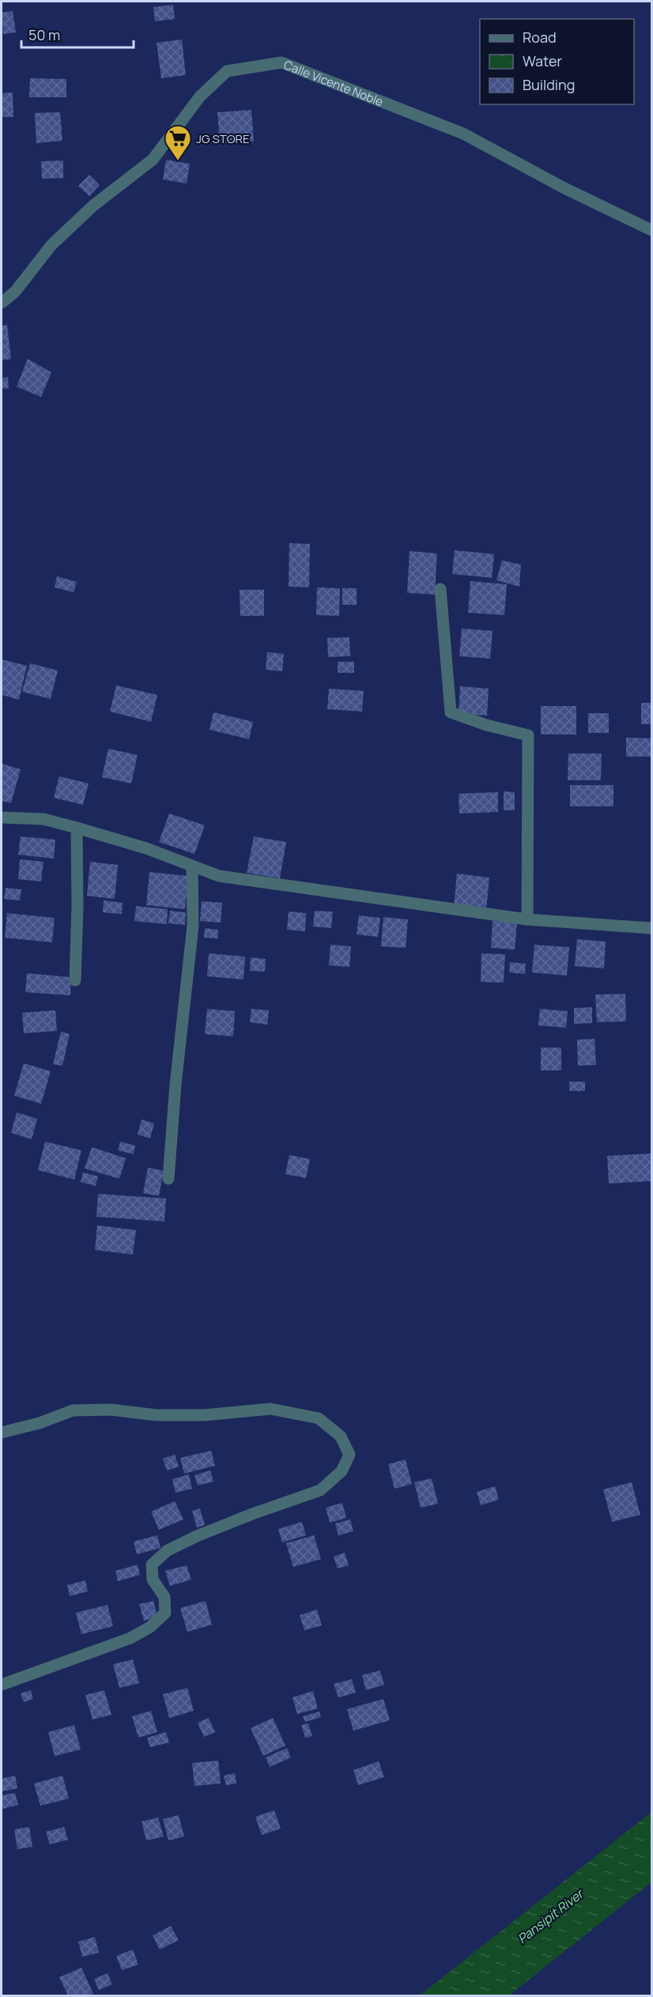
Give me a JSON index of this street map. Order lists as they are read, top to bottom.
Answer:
{
  "streets": {
    "street": ["Calle Vicente Noble"]
  },
  "water": ["Pansipit River"],
  "places": {
    "supermarket": ["JG STORE"]
  },
  "legend": ["Road", "Water", "Building"],
  "scale_bar": "50 m"
}
